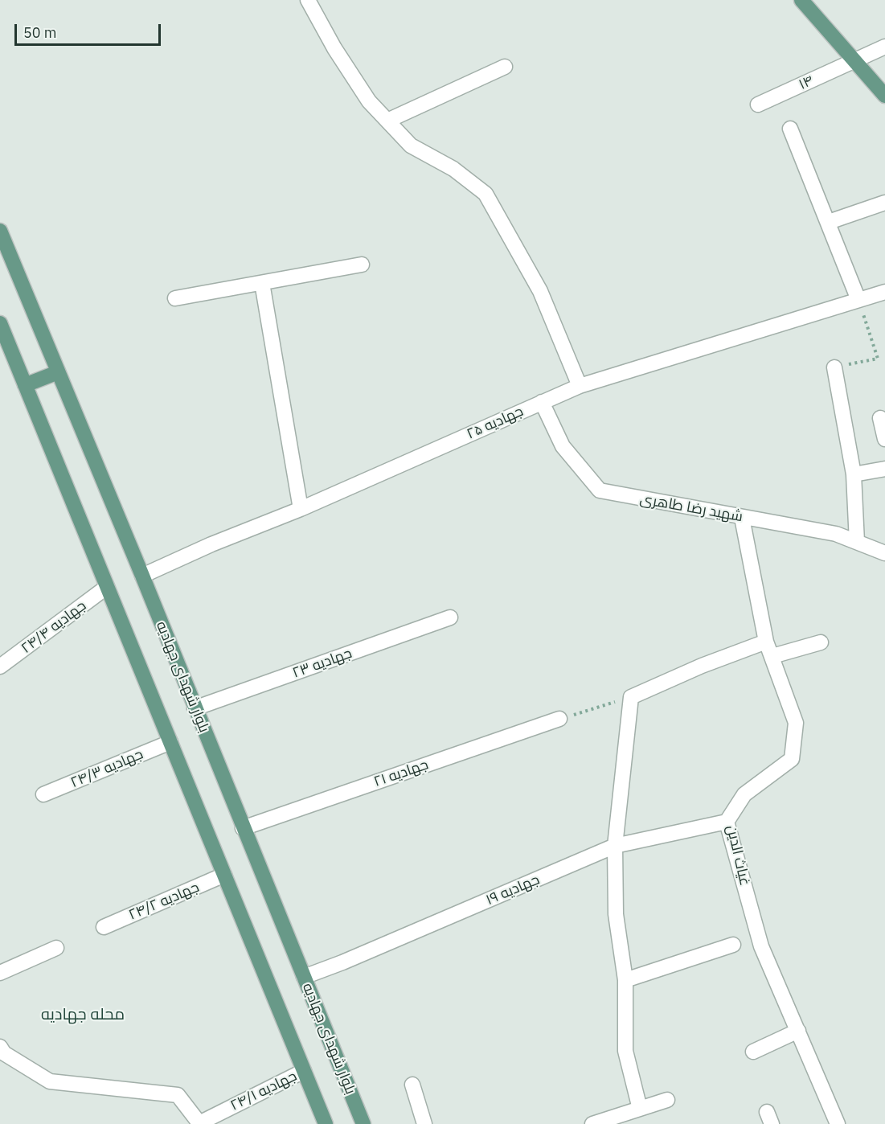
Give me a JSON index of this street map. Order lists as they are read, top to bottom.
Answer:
{
  "streets": {
    "main road": ["بلوار شهدای جهادیه"],
    "street": [
      "۱۴",
      "جهادیه ۲۵",
      "شهید رضا طاهری",
      "جهادیه ۲۴/۴",
      "جهادیه ۲۳",
      "جهادیه ۲۴/۳",
      "جهادیه ۲۱",
      "غیاث الدین",
      "جهادیه ۱۹",
      "جهادیه ۲۴/۲",
      "جهادیه ۲۴/۱"
    ]
  },
  "crossings": [
    ["جهادیه ۲۵", "شهید رضا طاهری"],
    ["جهادیه ۲۵", "بلوار شهدای جهادیه"],
    ["شهید رضا طاهری", "غیاث الدین"],
    ["جهادیه ۲۳", "بلوار شهدای جهادیه"],
    ["بلوار شهدای جهادیه", "جهادیه ۲۱"],
    ["بلوار شهدای جهادیه", "جهادیه ۱۹"],
    ["غیاث الدین", "جهادیه ۱۹"]
  ],
  "districts": ["محله جهادیه"],
  "scale_bar": "50 m"
}
